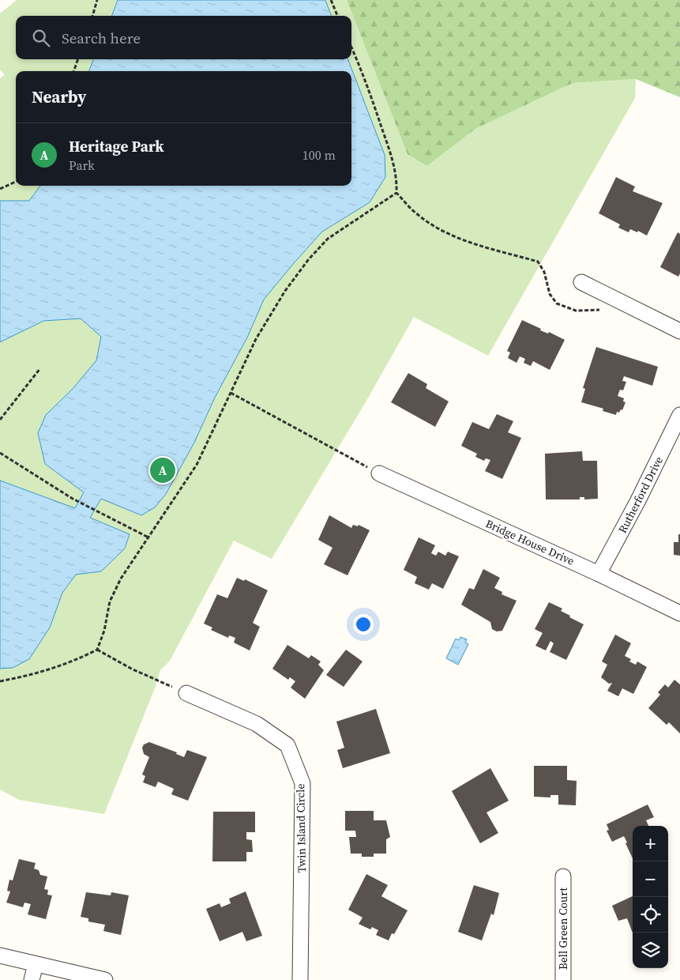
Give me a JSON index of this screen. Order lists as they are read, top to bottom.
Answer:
{
  "streets": {
    "street": [
      "Rutherford Drive",
      "Bridge House Drive",
      "Twin Island Circle",
      "Bell Green Court"
    ]
  },
  "crossings": [
    ["Rutherford Drive", "Bridge House Drive"]
  ],
  "page": {
    "search": "Search here",
    "heading": "Nearby",
    "list": [
      {
        "mark": "A",
        "name": "Heritage Park",
        "note": "Park",
        "value": "100 m"
      }
    ],
    "pins": "A",
    "map_buttons": ["+", "−"]
  }
}
